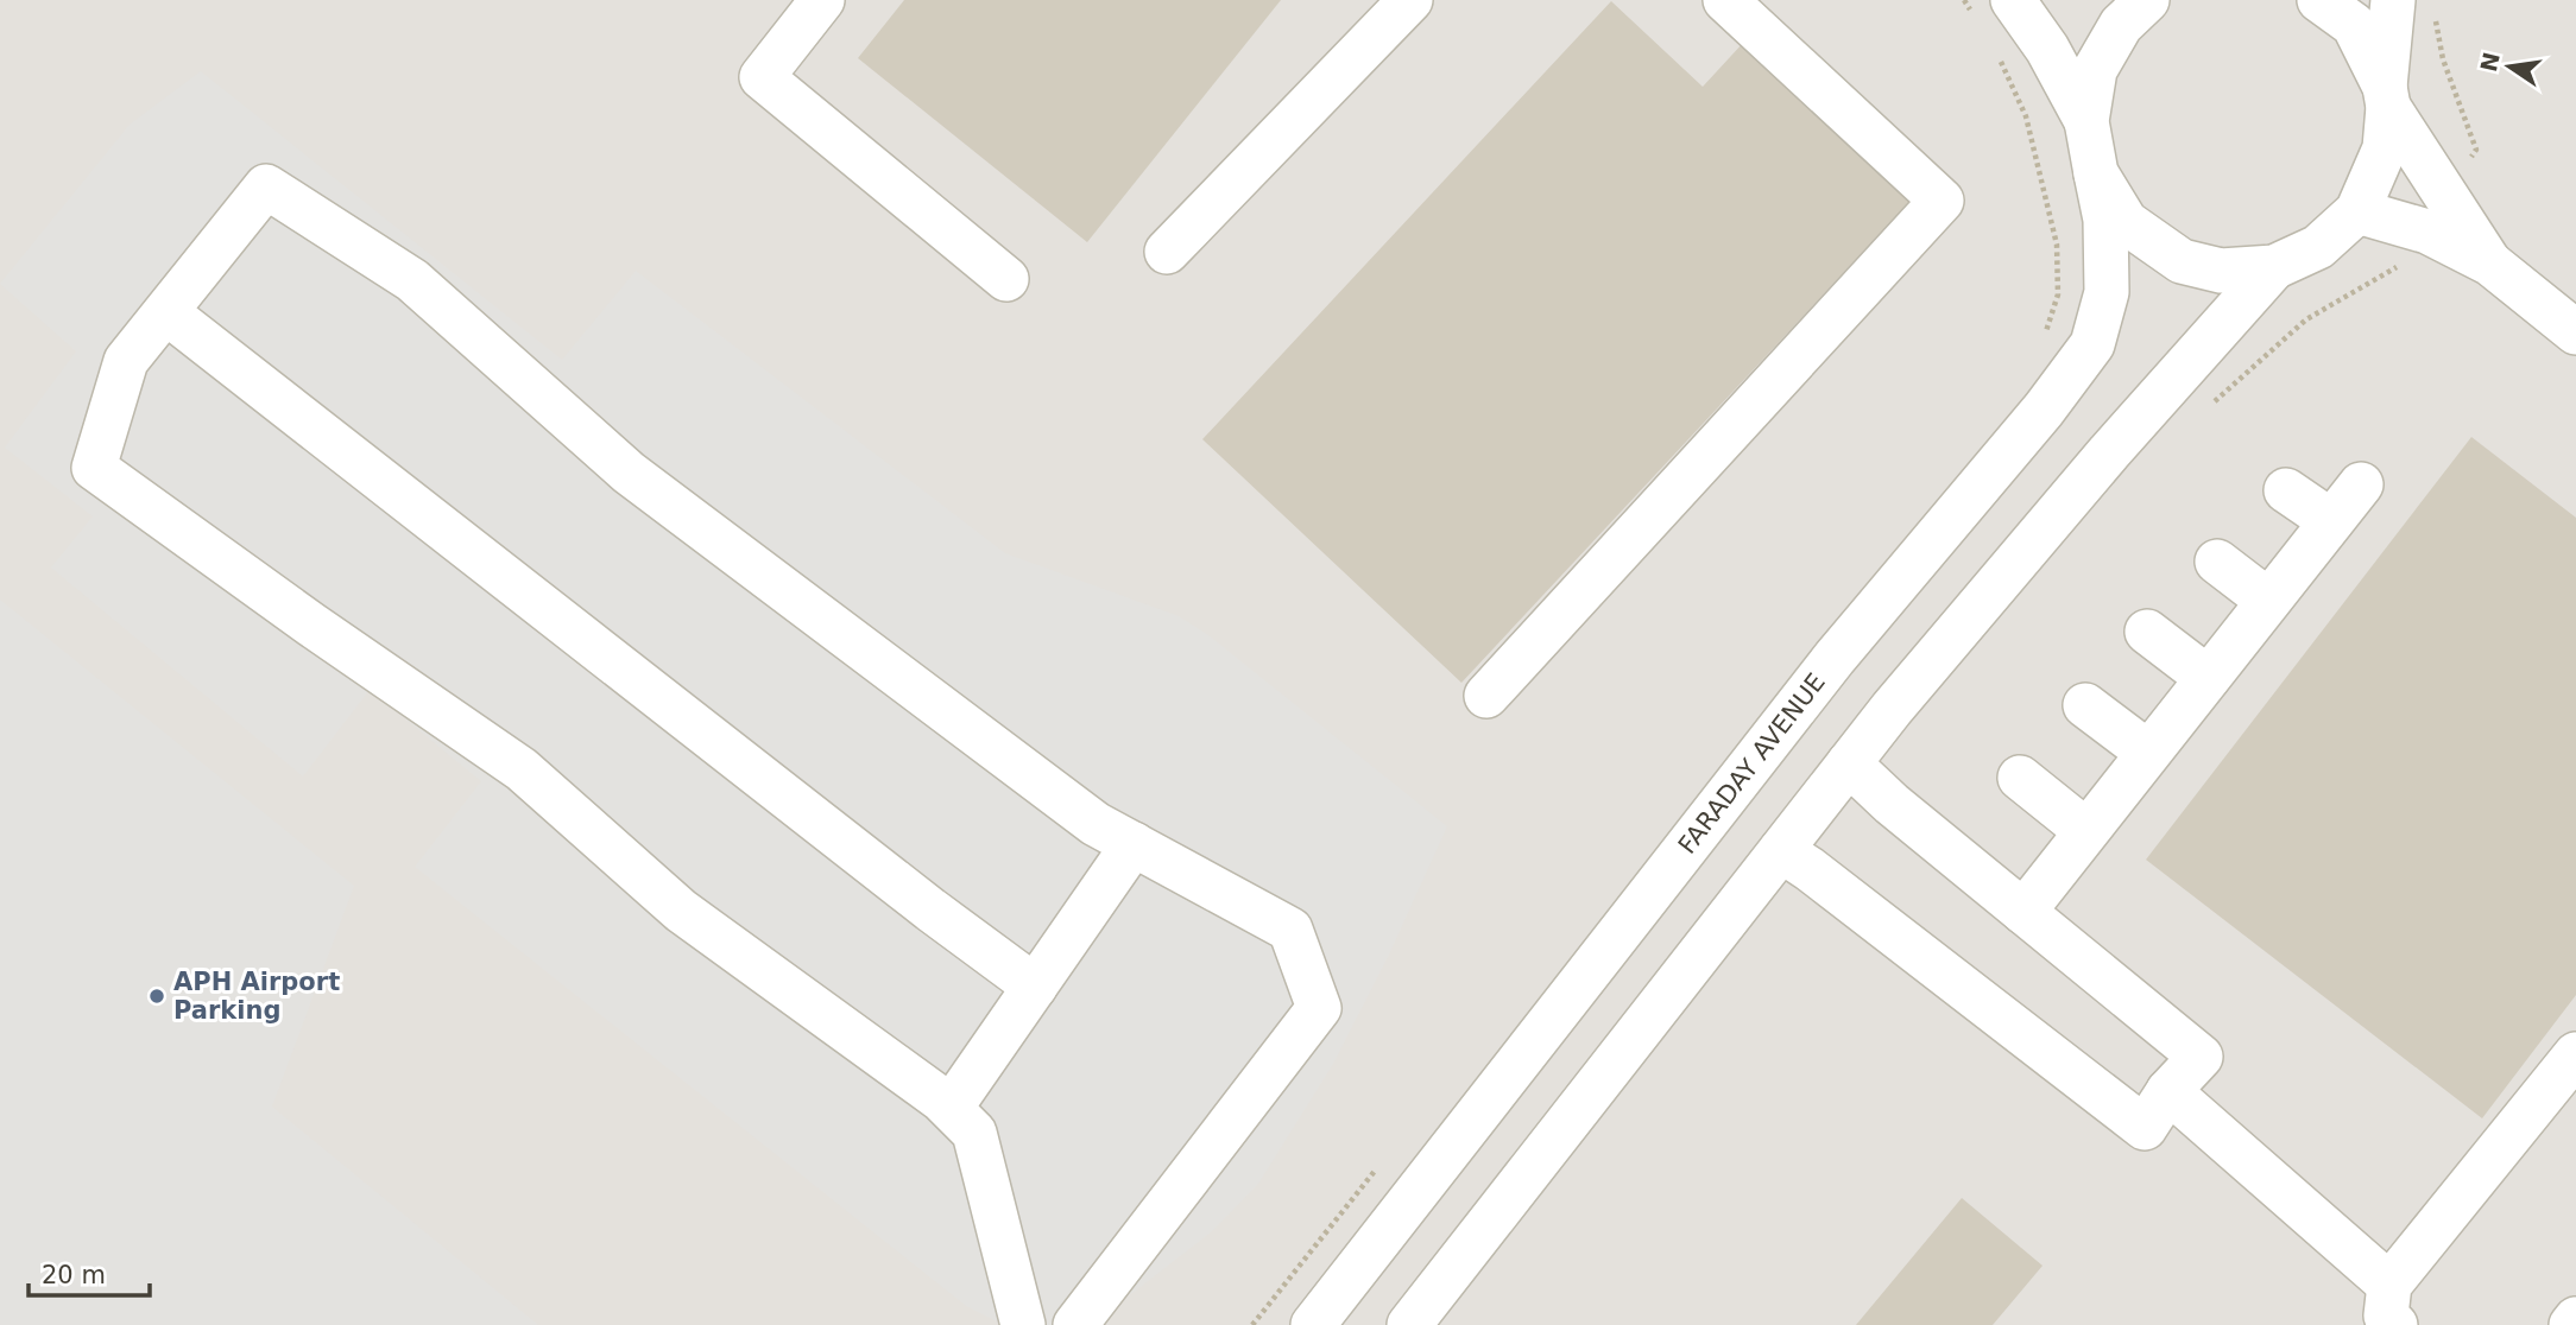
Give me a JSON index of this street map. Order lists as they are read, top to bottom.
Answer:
{
  "streets": {
    "street": ["FARADAY AVENUE"]
  },
  "places": ["APH Airport Parking"],
  "scale_bar": "20 m",
  "north": "left"
}
